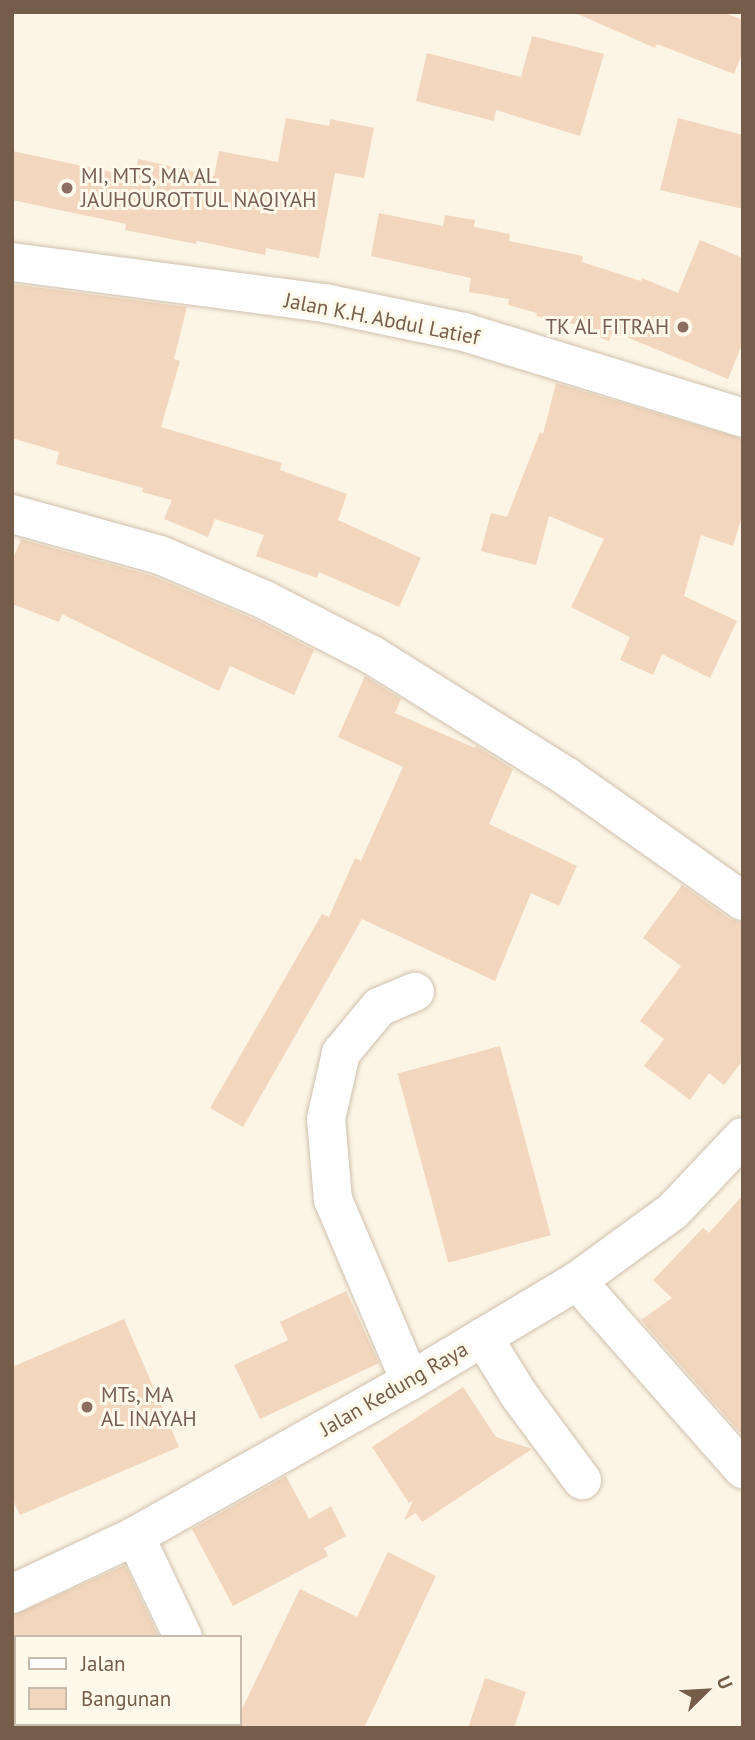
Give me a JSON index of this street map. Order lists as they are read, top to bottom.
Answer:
{
  "streets": {
    "street": ["Jalan K.H. Abdul Latief", "Jalan Kedung Raya"]
  },
  "places": ["MI, MTS, MA AL JAUHOUROTTUL NAQIYAH", "TK AL FITRAH", "MTs, MA AL INAYAH"],
  "legend": ["Jalan", "Bangunan"],
  "north": "top right"
}
